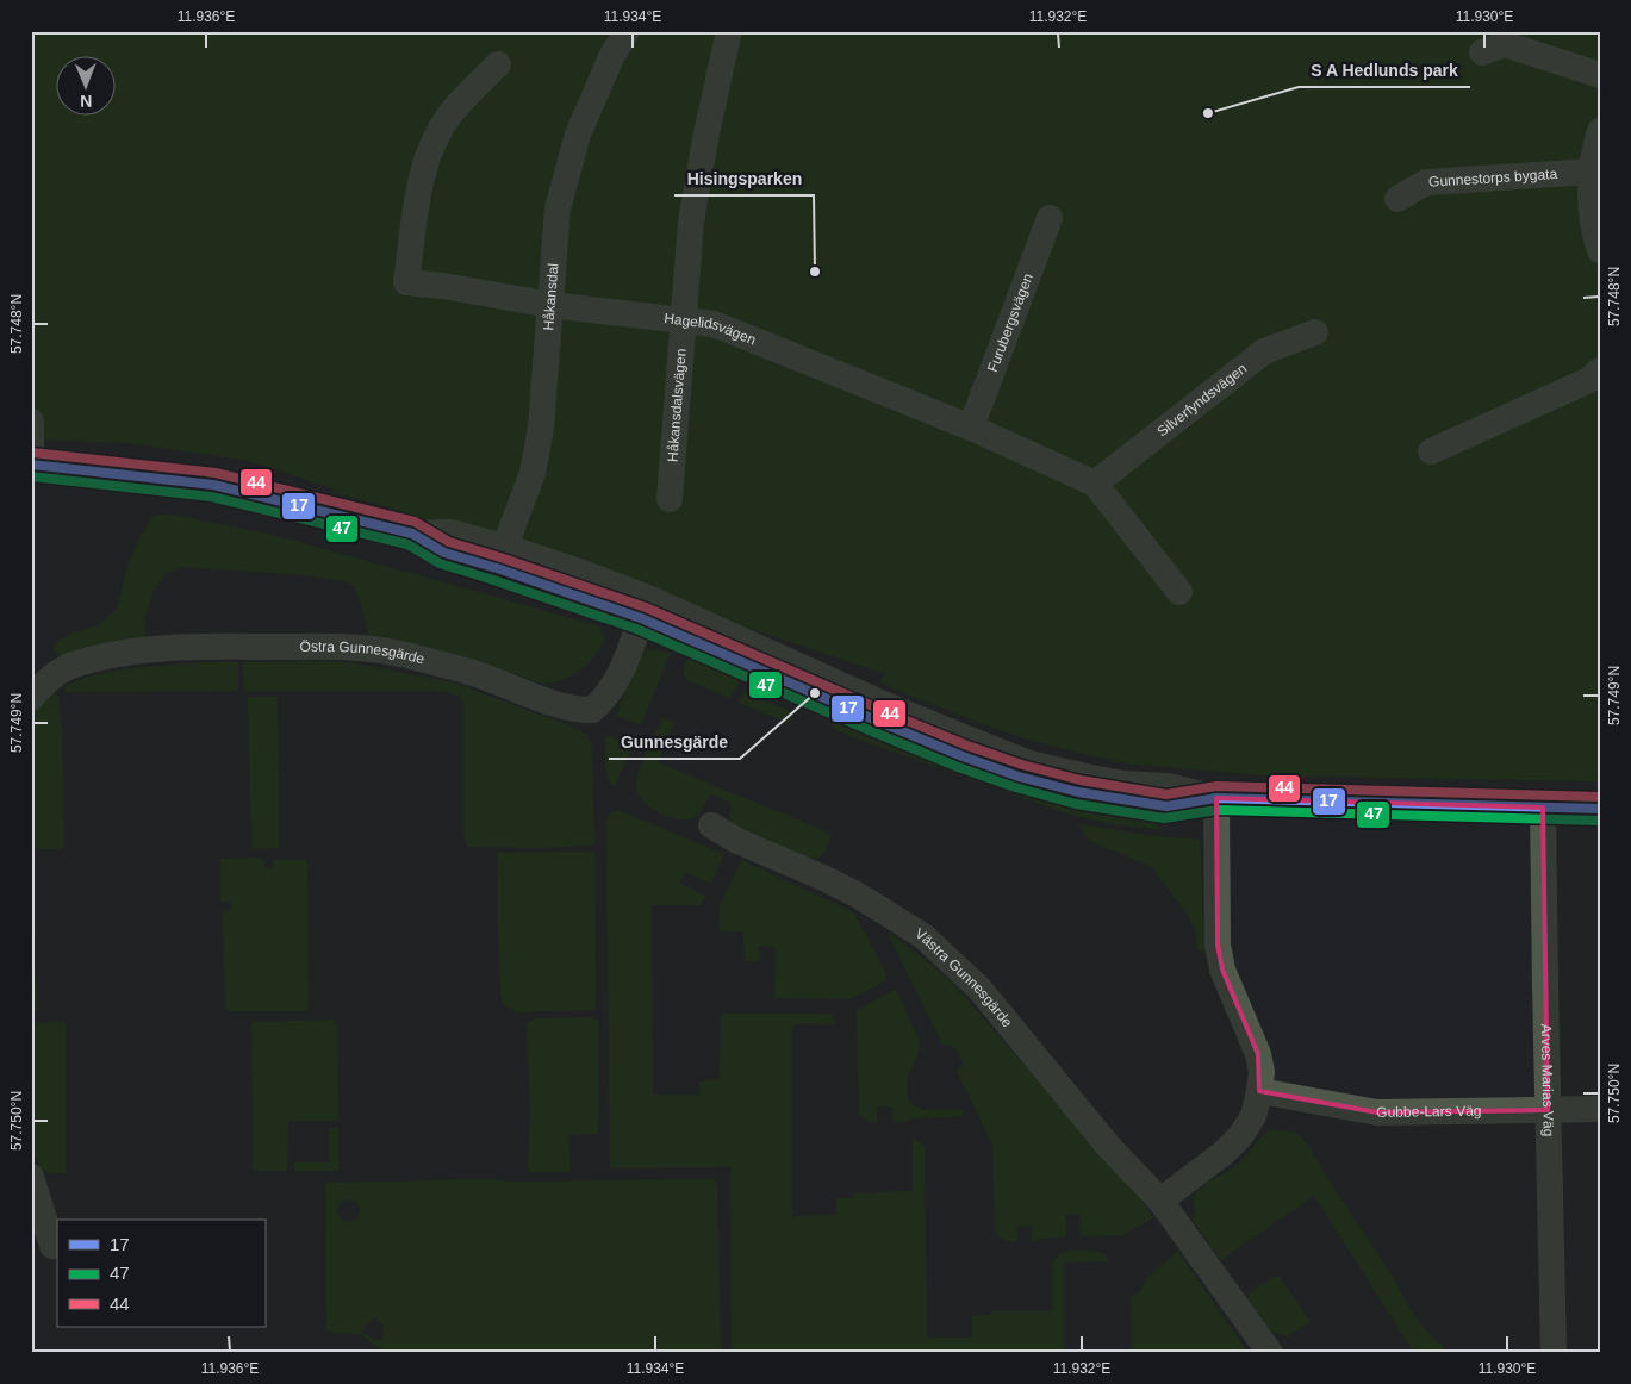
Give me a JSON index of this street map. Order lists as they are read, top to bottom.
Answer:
{
  "streets": {
    "street": [
      "Gunnestorps bygata",
      "Håkansdal",
      "Furubergsvägen",
      "Hagelidsvägen",
      "Silverfyndsvägen",
      "Håkansdalsvägen",
      "Östra Gunnesgärde",
      "Västra Gunnesgärde",
      "Arves Marias Väg",
      "Gubbe-Lars Väg"
    ]
  },
  "crossings": [
    ["Håkansdal", "Hagelidsvägen"],
    ["Furubergsvägen", "Hagelidsvägen"],
    ["Hagelidsvägen", "Silverfyndsvägen"],
    ["Hagelidsvägen", "Håkansdalsvägen"],
    ["Arves Marias Väg", "Gubbe-Lars Väg"]
  ],
  "places": ["S A Hedlunds park", "Hisingsparken", "Gunnesgärde"],
  "lines": ["transit line 44", "transit line 17", "transit line 47"],
  "legend": ["17", "47", "44"],
  "north": "bottom",
  "coordinates": [
    "11.936°E",
    "11.934°E",
    "11.932°E",
    "11.930°E",
    "57.748°N",
    "57.749°N",
    "57.750°N"
  ]
}
